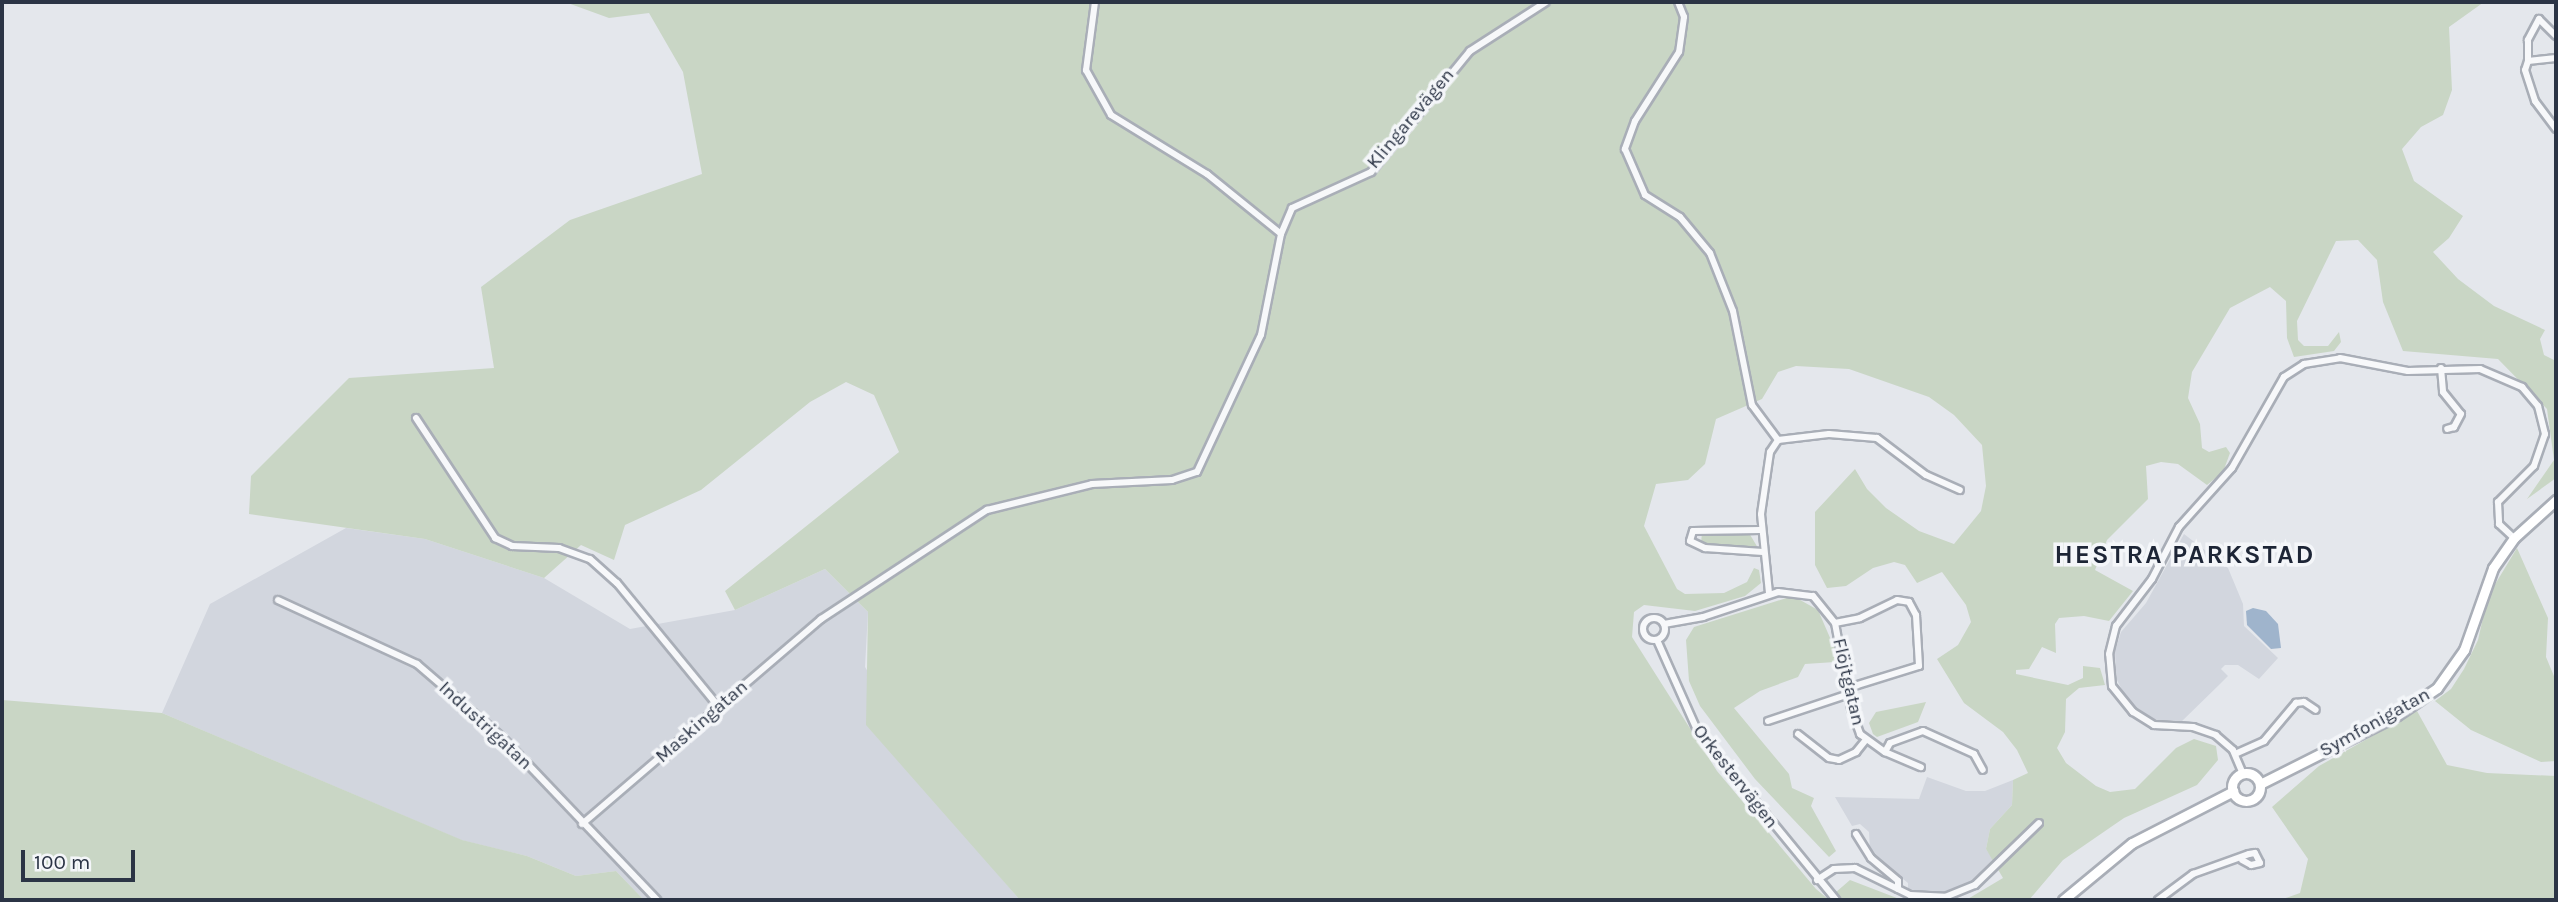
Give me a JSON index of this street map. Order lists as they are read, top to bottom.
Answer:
{
  "streets": {
    "street": [
      "Klingarevägen",
      "Flöjtgatan",
      "Maskingatan",
      "Symfonigatan",
      "Industrigatan",
      "Orkestervägen"
    ]
  },
  "crossings": [
    ["Klingarevägen", "Maskingatan"],
    ["Flöjtgatan", "Orkestervägen"],
    ["Maskingatan", "Industrigatan"]
  ],
  "districts": ["HESTRA PARKSTAD"],
  "scale_bar": "100 m"
}
